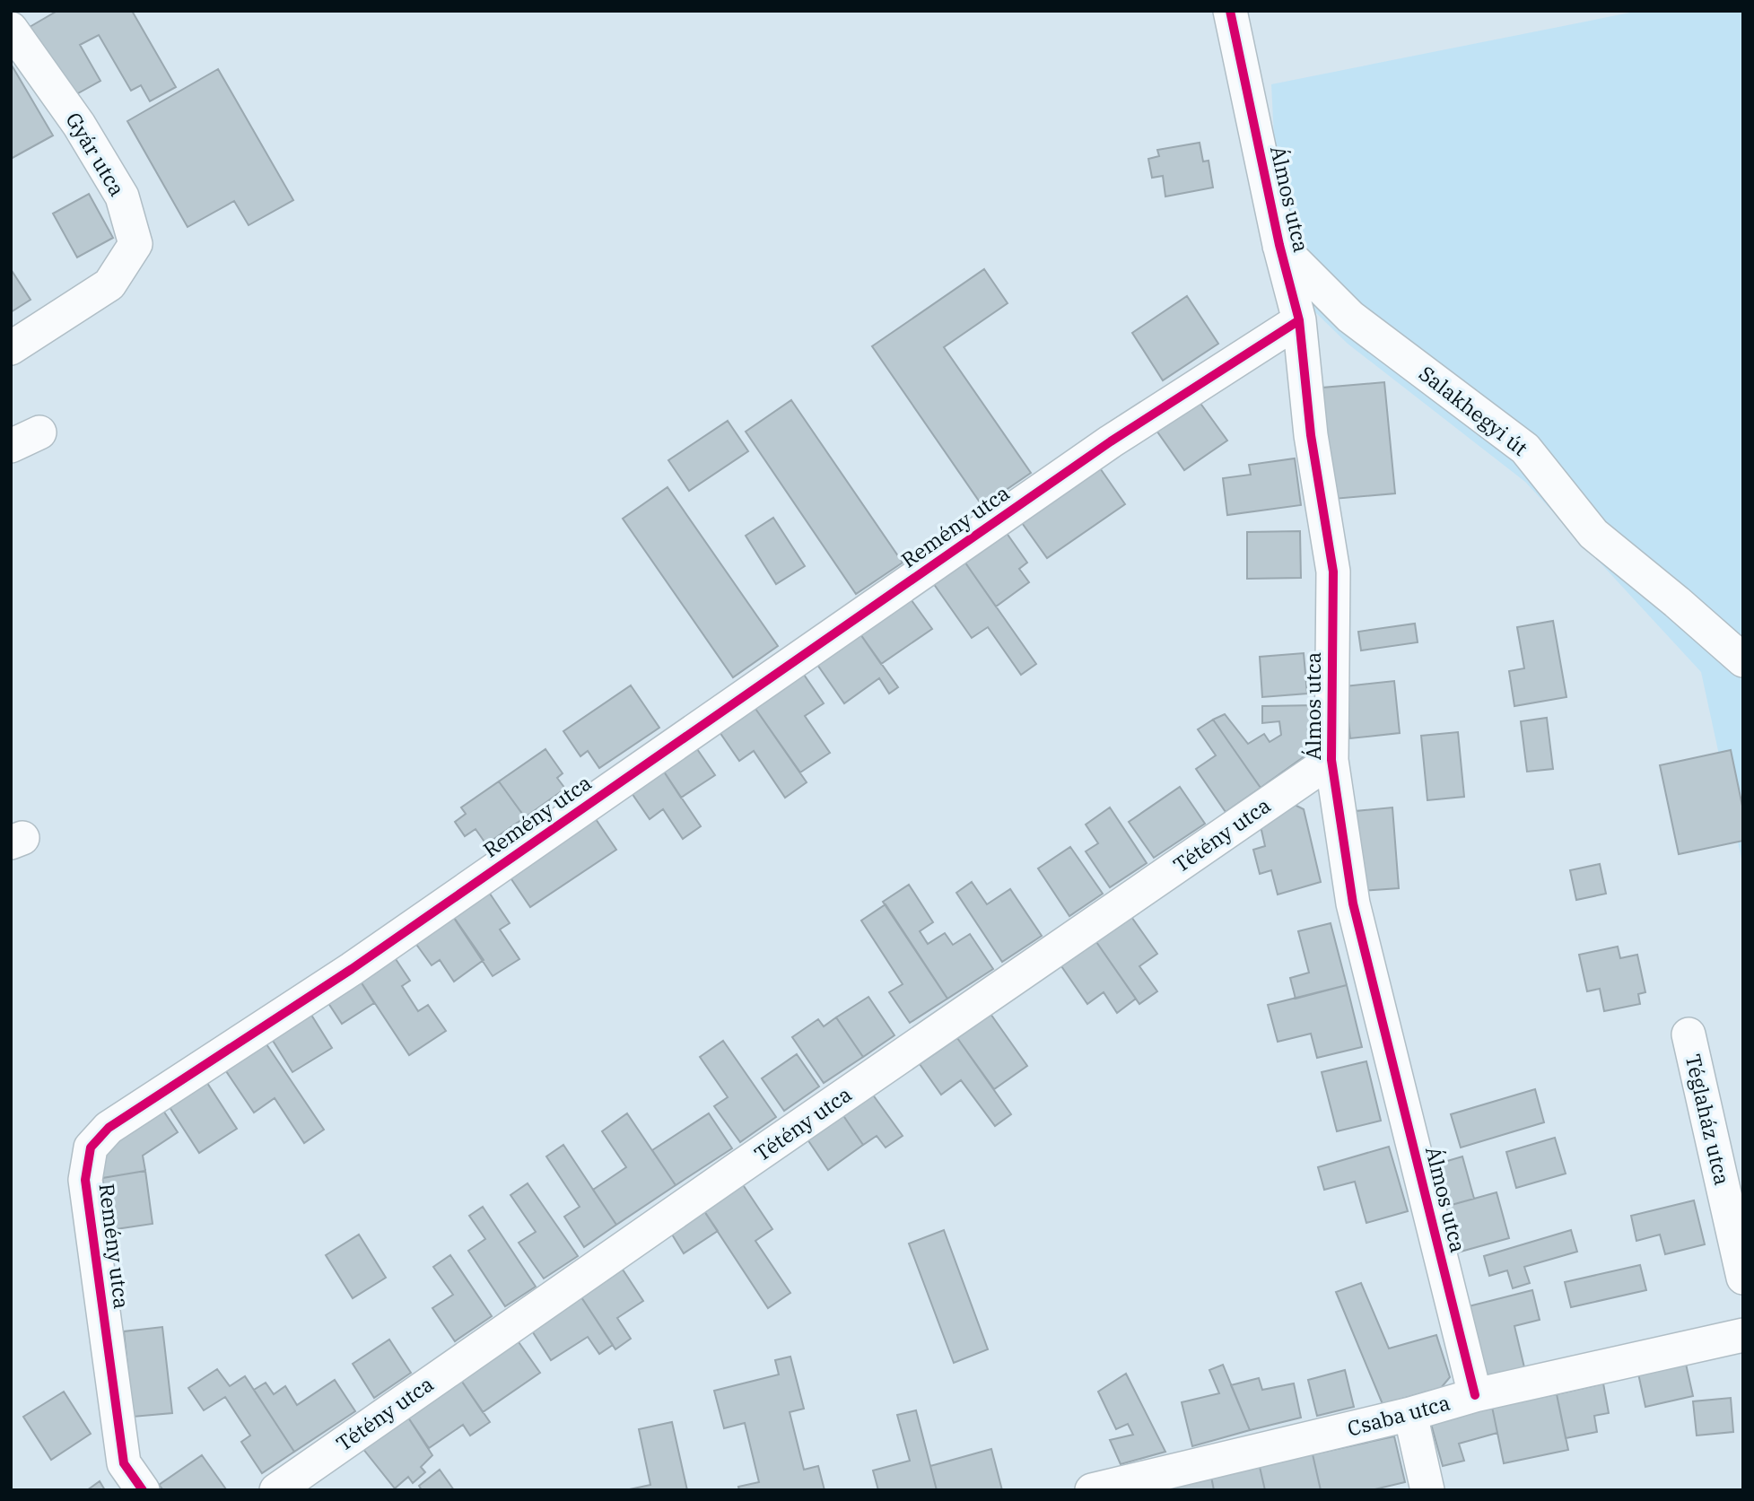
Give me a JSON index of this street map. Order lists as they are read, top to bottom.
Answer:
{
  "streets": {
    "street": [
      "Gyár utca",
      "Álmos utca",
      "Salakhegyi út",
      "Remény utca",
      "Tétény utca",
      "Téglaház utca",
      "Csaba utca"
    ]
  },
  "crossings": [
    ["Álmos utca", "Salakhegyi út"],
    ["Álmos utca", "Remény utca"],
    ["Álmos utca", "Tétény utca"],
    ["Álmos utca", "Csaba utca"]
  ]
}
